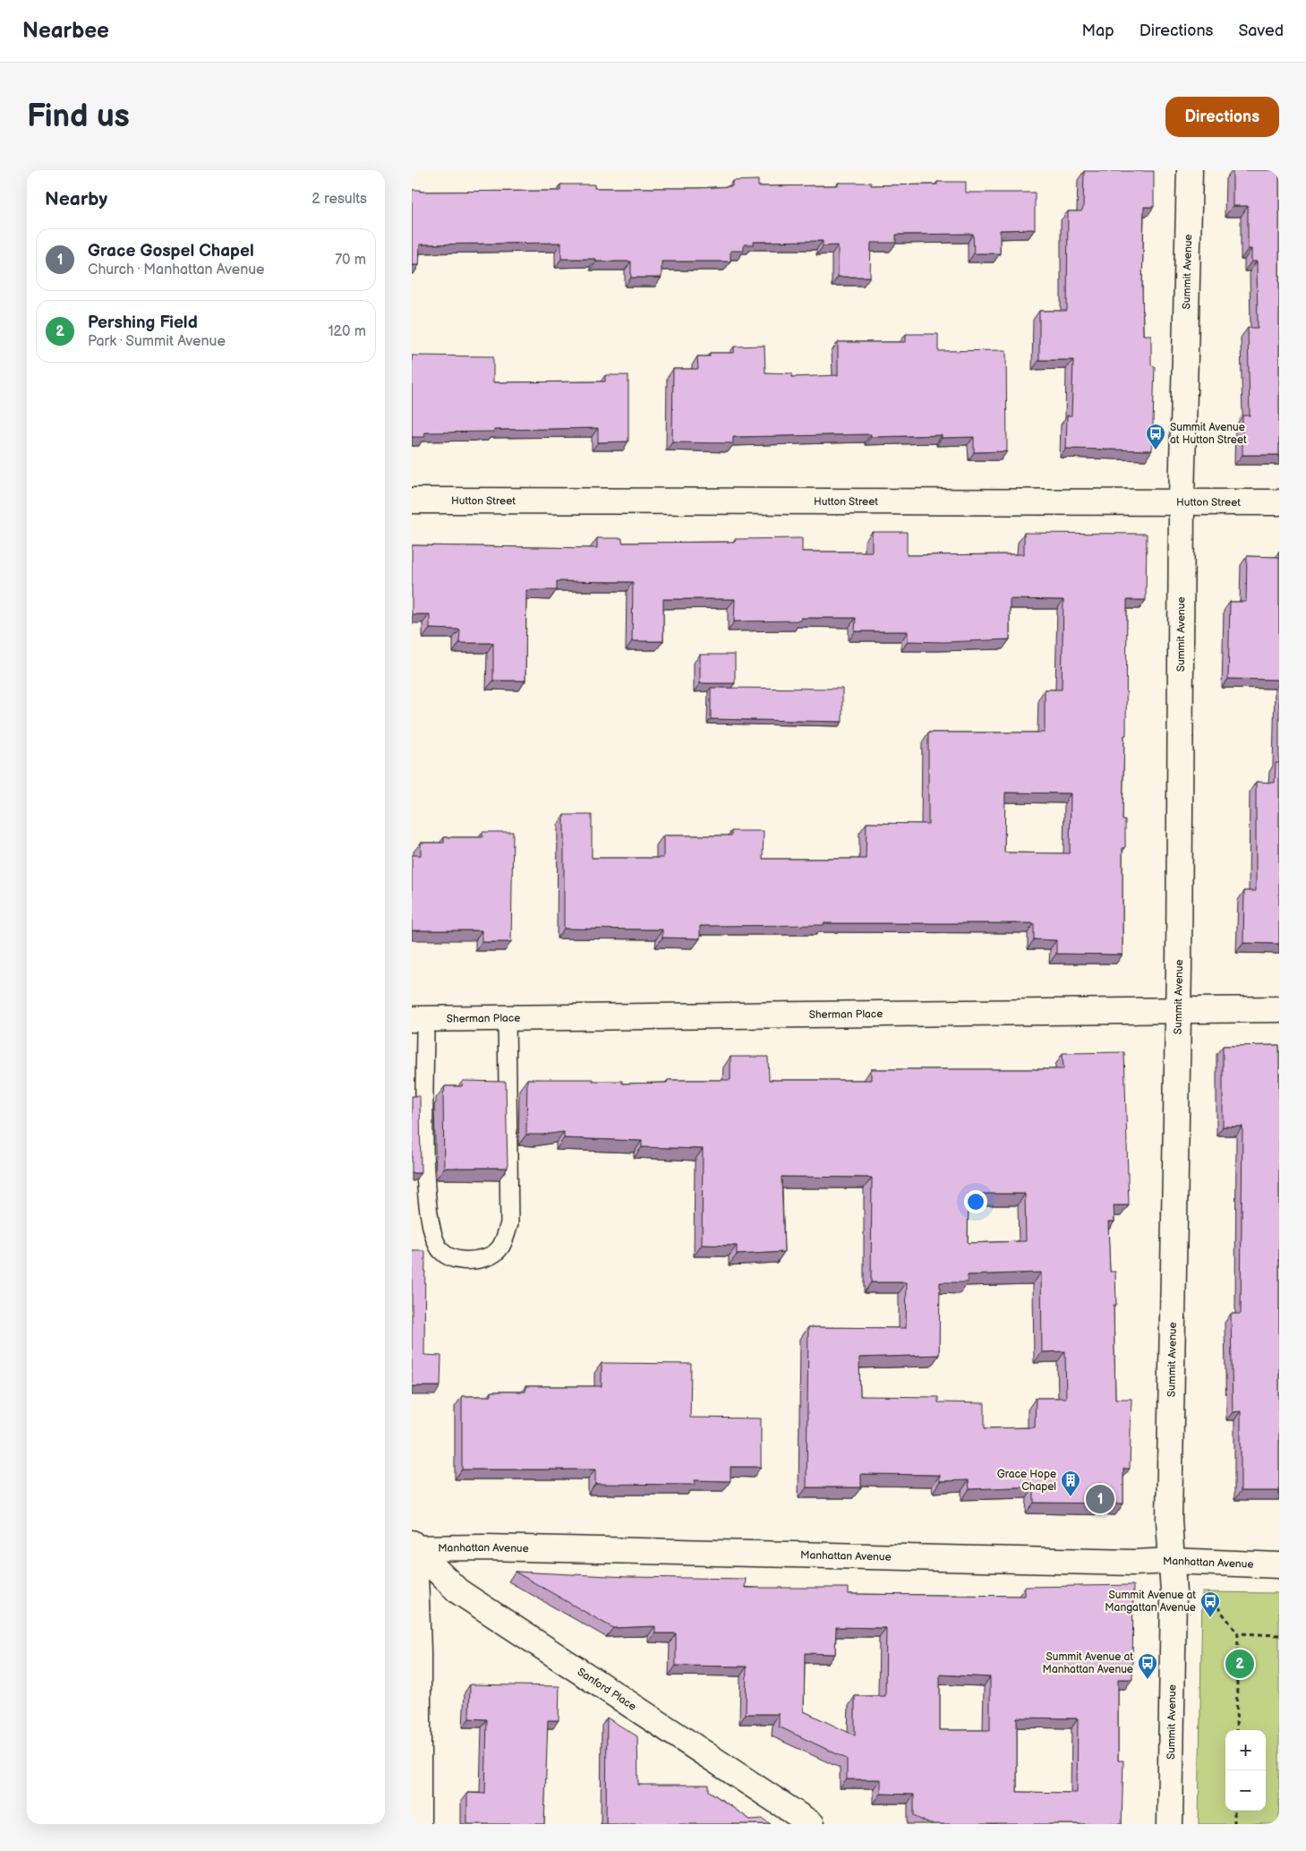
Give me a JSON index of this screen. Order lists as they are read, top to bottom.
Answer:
{
  "streets": {
    "street": [
      "Summit Avenue",
      "Hutton Street",
      "Sherman Place",
      "Manhattan Avenue",
      "Sanford Place"
    ]
  },
  "crossings": [
    ["Summit Avenue", "Hutton Street"],
    ["Summit Avenue", "Sherman Place"],
    ["Summit Avenue", "Manhattan Avenue"],
    ["Manhattan Avenue", "Sanford Place"]
  ],
  "places": {
    "bus stop": ["Summit Avenue at Hutton Street", "Summit Avenue at Mangattan Avenue", "Summit Avenue at Manhattan Avenue"],
    "building": ["Grace Hope Chapel"]
  },
  "page": {
    "header": "Nearbee",
    "nav": ["Map", "Directions", "Saved"],
    "buttons": "Directions",
    "title": "Find us",
    "heading": ["Nearby", "2 results"],
    "list": [
      {
        "mark": "1",
        "name": "Grace Gospel Chapel",
        "note": "Church · Manhattan Avenue",
        "value": "70 m"
      },
      {
        "mark": "2",
        "name": "Pershing Field",
        "note": "Park · Summit Avenue",
        "value": "120 m"
      }
    ],
    "pins": ["1", "2"],
    "map_buttons": ["+", "−"]
  }
}
